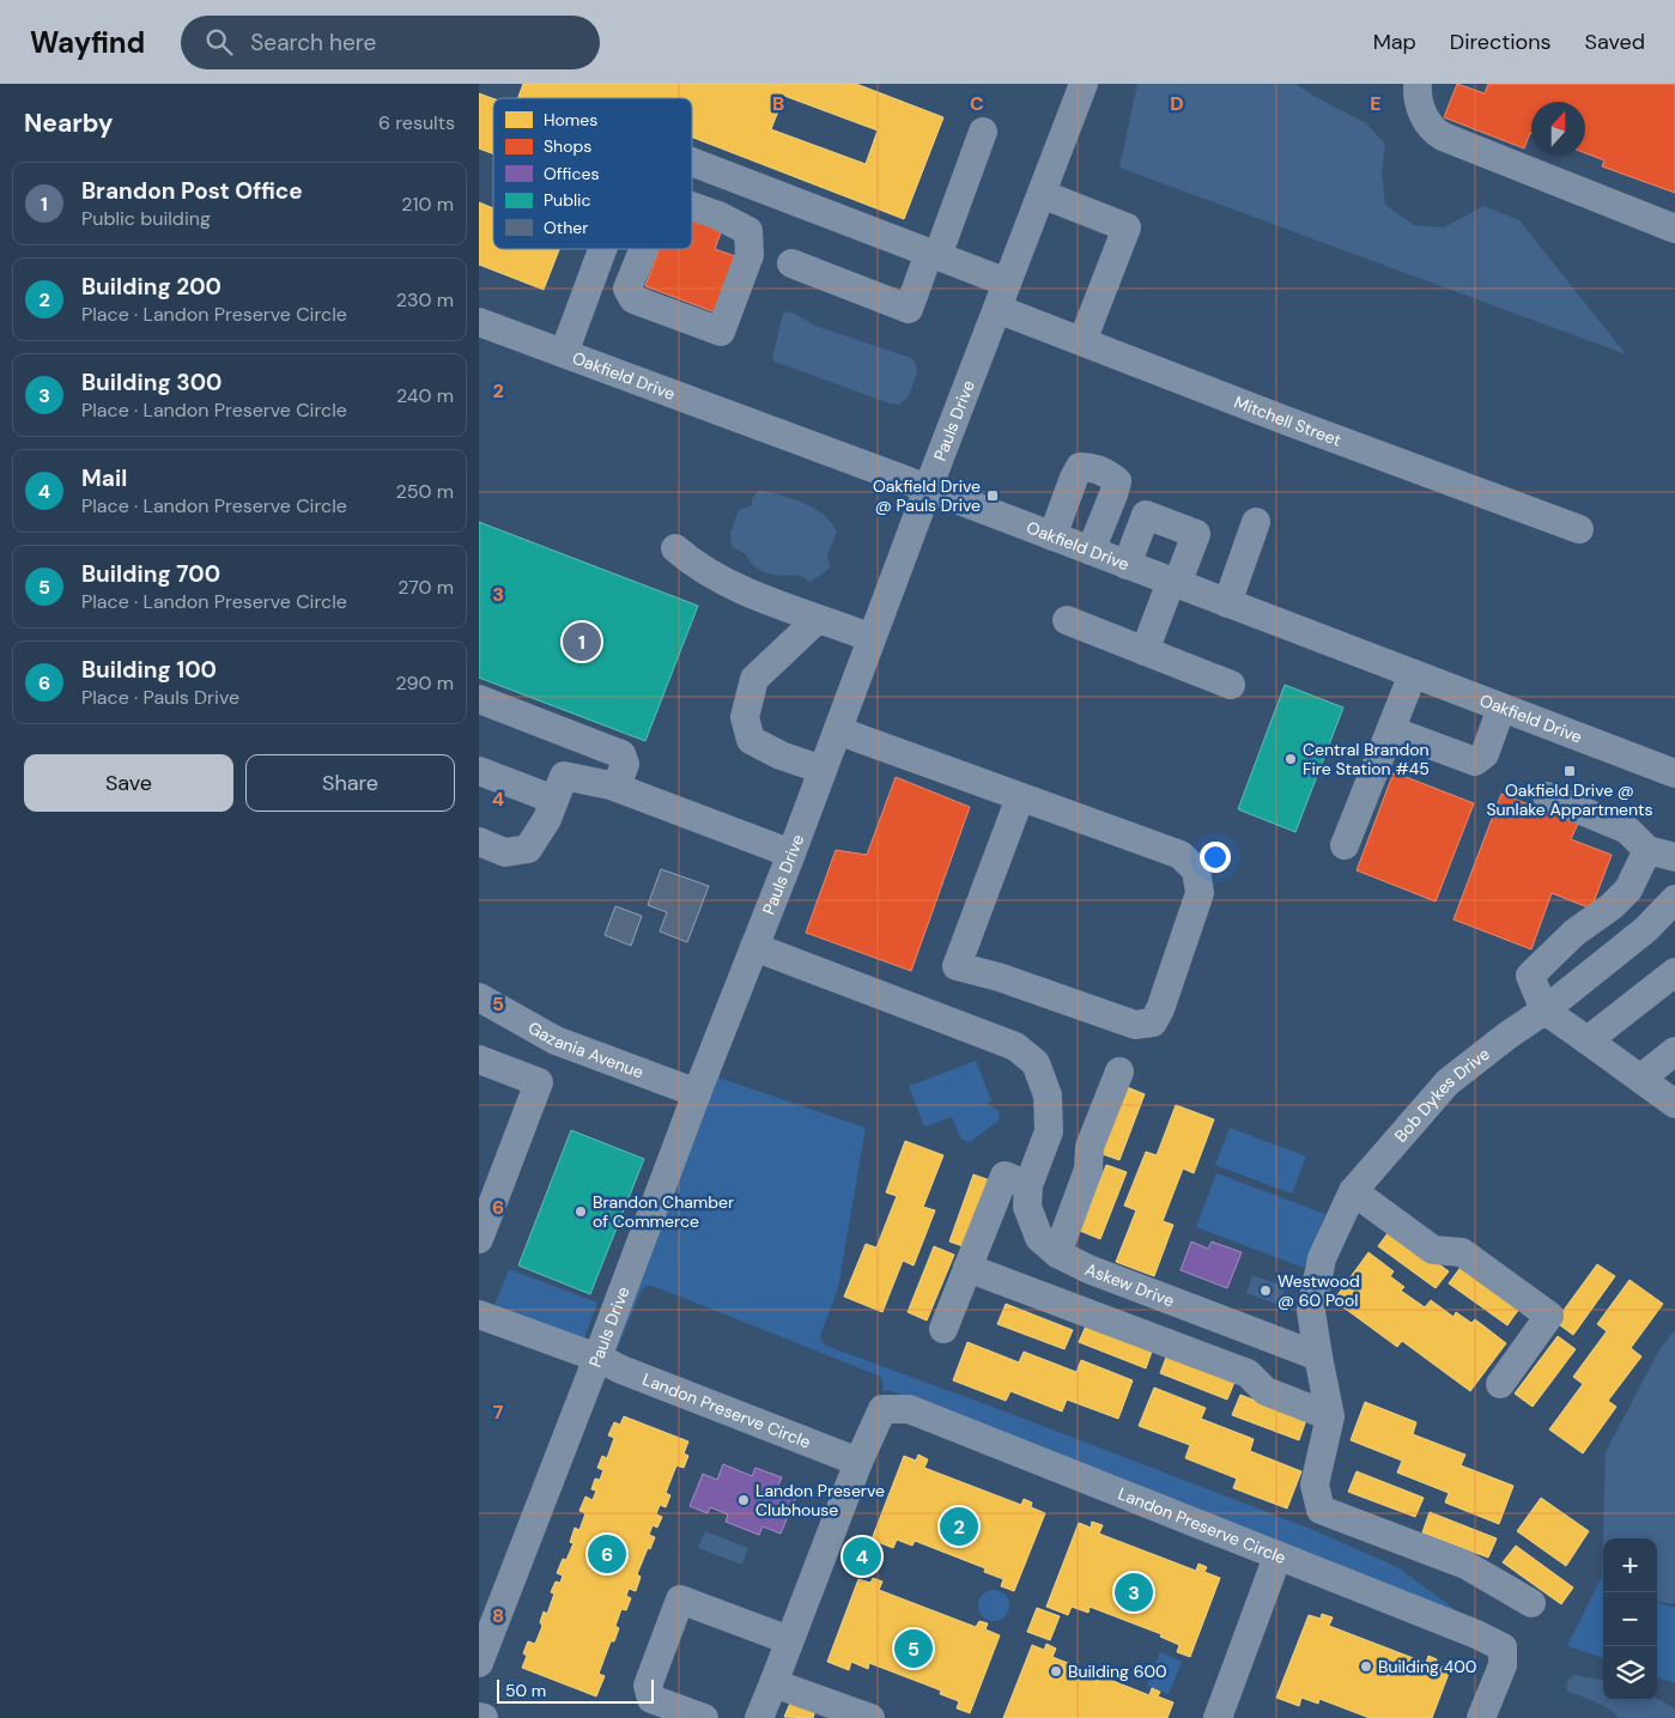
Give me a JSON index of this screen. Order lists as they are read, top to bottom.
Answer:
{
  "streets": {
    "street": [
      "Oakfield Drive",
      "Pauls Drive",
      "Mitchell Street",
      "Gazania Avenue",
      "Bob Dykes Drive",
      "Askew Drive",
      "Landon Preserve Circle"
    ]
  },
  "crossings": [
    ["Oakfield Drive", "Pauls Drive"],
    ["Pauls Drive", "Mitchell Street"],
    ["Pauls Drive", "Gazania Avenue"],
    ["Pauls Drive", "Askew Drive"],
    ["Pauls Drive", "Landon Preserve Circle"],
    ["Bob Dykes Drive", "Askew Drive"]
  ],
  "places": {
    "transit": ["Oakfield Drive @ Pauls Drive", "Oakfield Drive @ Sunlake Appartments"],
    "other": [
      "Central Brandon Fire Station #45",
      "Brandon Chamber of Commerce",
      "Westwood @ 60 Pool",
      "Landon Preserve Clubhouse",
      "Building 400",
      "Building 600"
    ]
  },
  "legend": [
    "Homes",
    "Shops",
    "Offices",
    "Public",
    "Other"
  ],
  "scale_bar": "50 m",
  "north": "top",
  "page": {
    "header": "Wayfind",
    "search": "Search here",
    "nav": ["Map", "Directions", "Saved"],
    "heading": ["Nearby", "6 results"],
    "list": [
      {
        "mark": "1",
        "name": "Brandon Post Office",
        "note": "Public building",
        "value": "210 m"
      },
      {
        "mark": "2",
        "name": "Building 200",
        "note": "Place · Landon Preserve Circle",
        "value": "230 m"
      },
      {
        "mark": "3",
        "name": "Building 300",
        "note": "Place · Landon Preserve Circle",
        "value": "240 m"
      },
      {
        "mark": "4",
        "name": "Mail",
        "note": "Place · Landon Preserve Circle",
        "value": "250 m"
      },
      {
        "mark": "5",
        "name": "Building 700",
        "note": "Place · Landon Preserve Circle",
        "value": "270 m"
      },
      {
        "mark": "6",
        "name": "Building 100",
        "note": "Place · Pauls Drive",
        "value": "290 m"
      }
    ],
    "pins": [
      "1",
      "2",
      "6",
      "4",
      "3",
      "5"
    ],
    "buttons": ["Save", "Share"],
    "map_buttons": ["+", "−"],
    "scale": "50 m"
  },
  "grid": {
    "columns": [
      "B",
      "C",
      "D",
      "E"
    ],
    "rows": [
      "2",
      "3",
      "4",
      "5",
      "6",
      "7",
      "8"
    ]
  }
}
